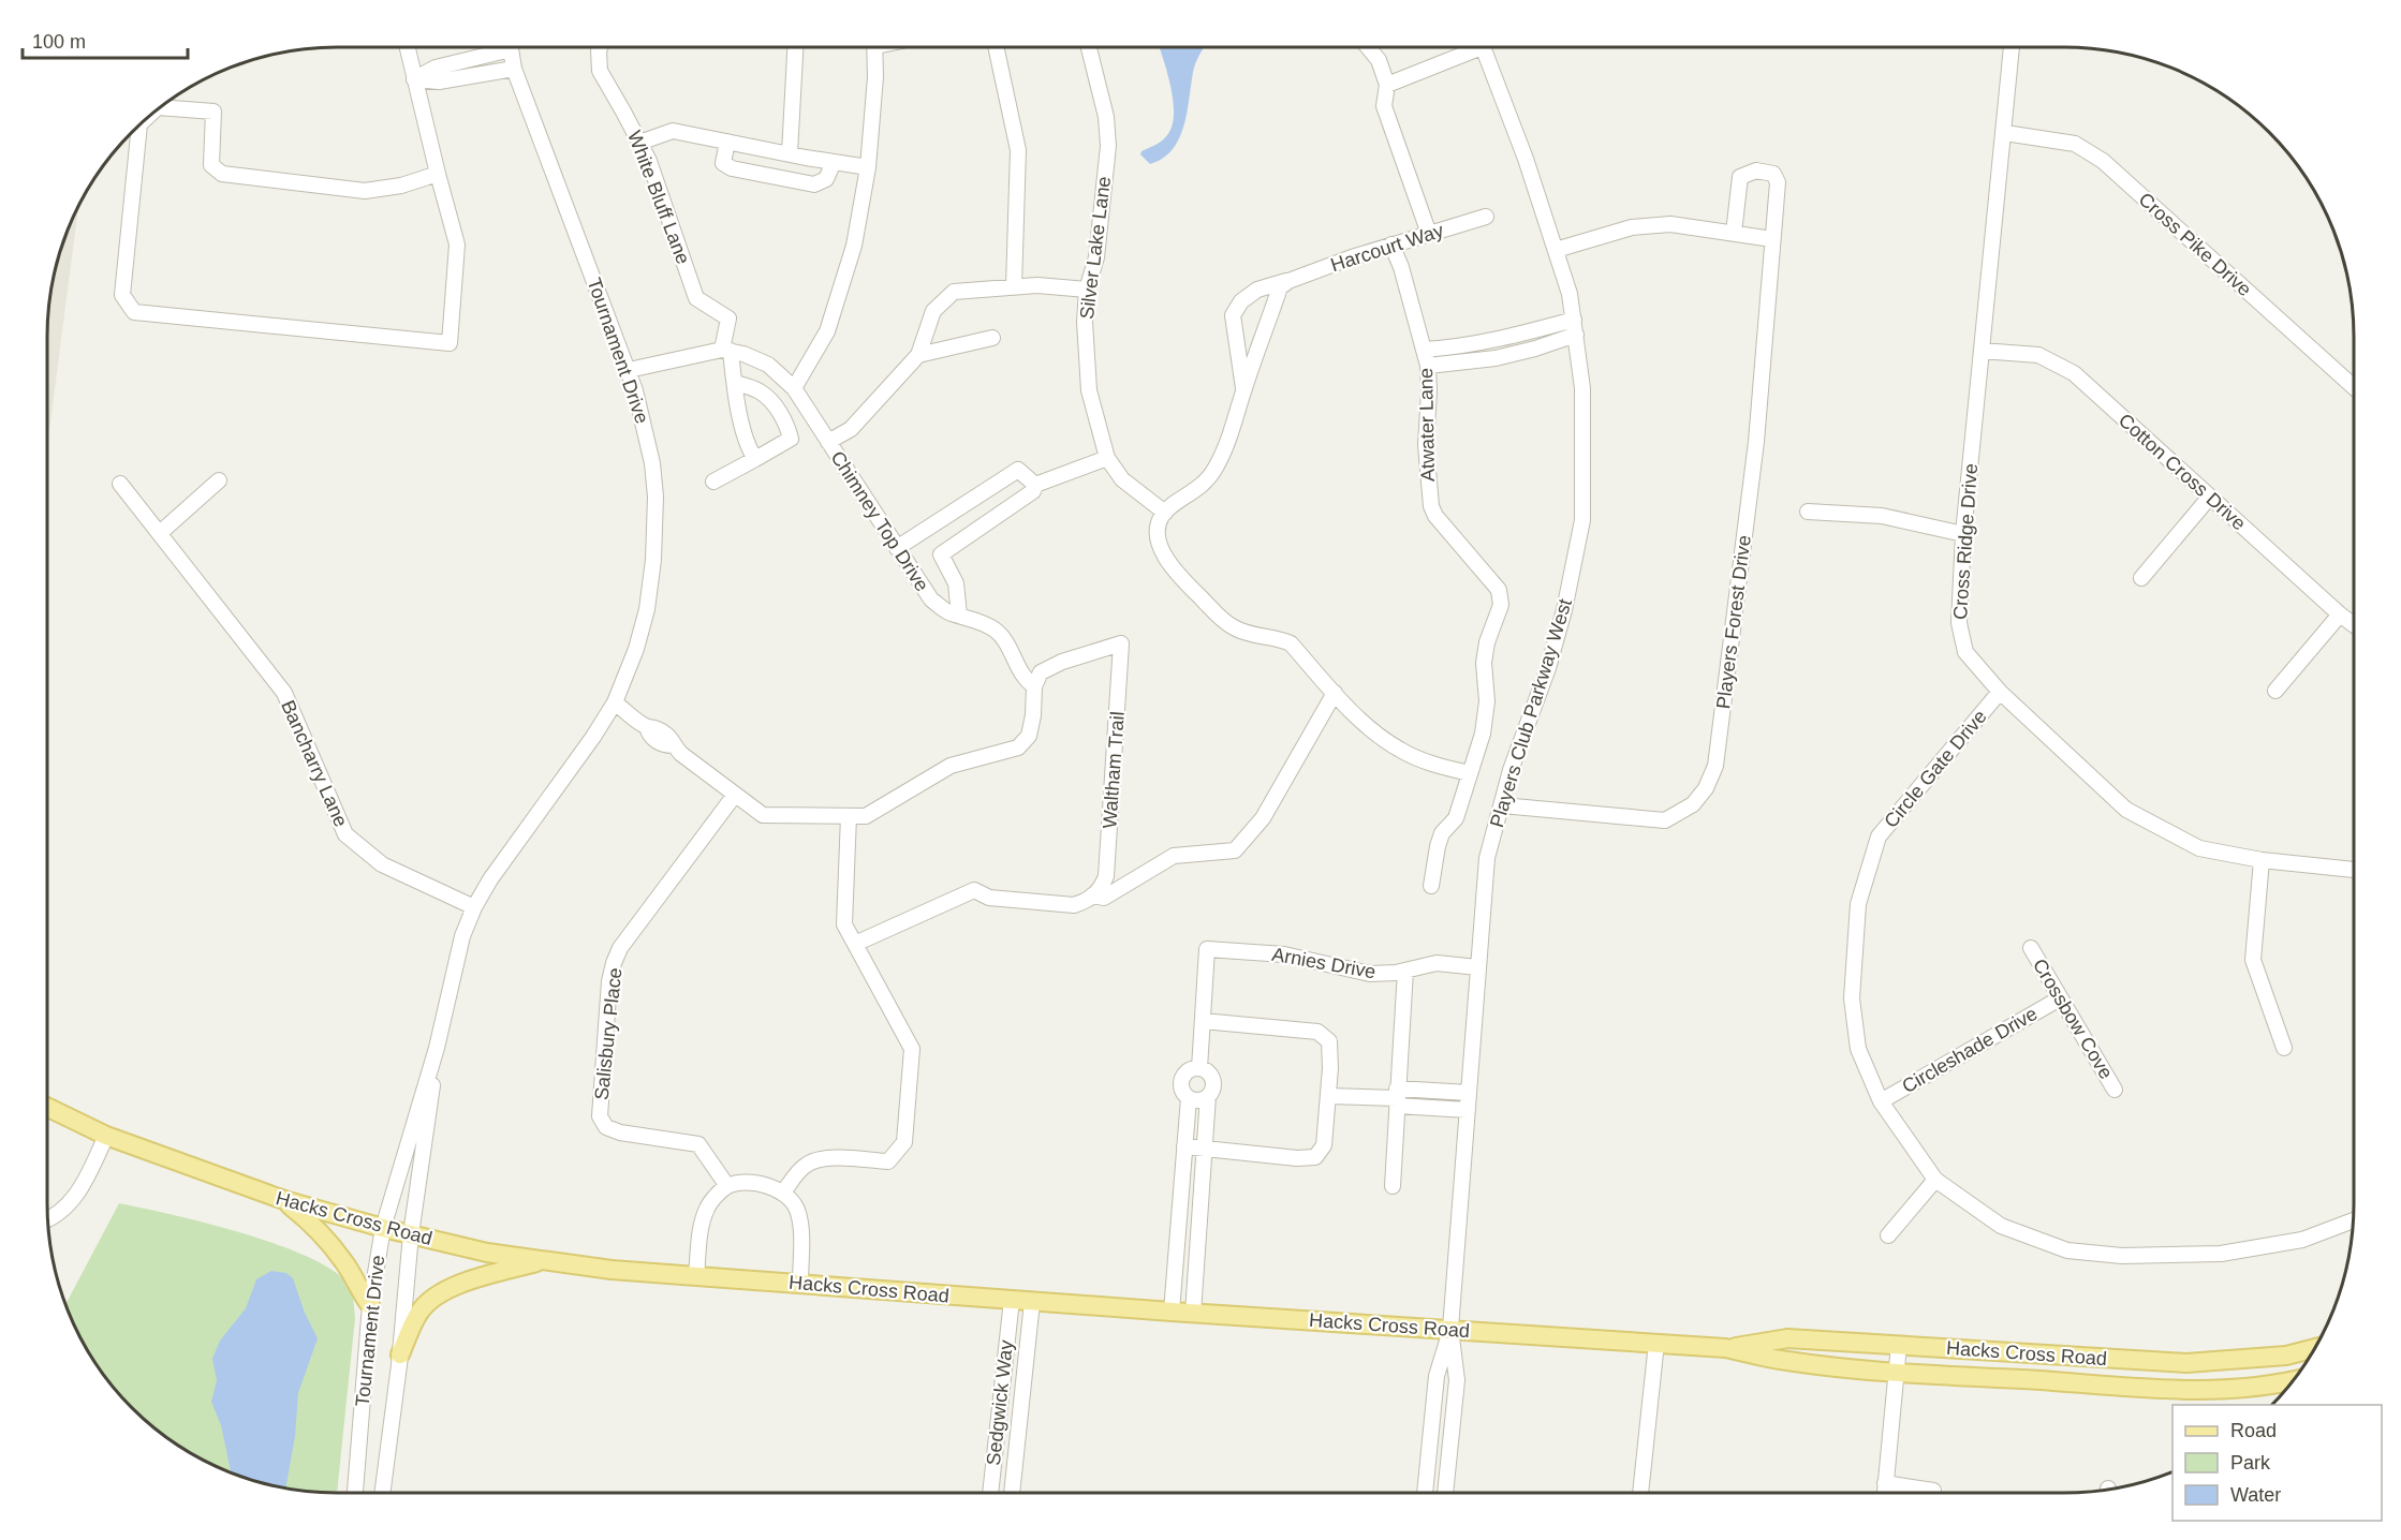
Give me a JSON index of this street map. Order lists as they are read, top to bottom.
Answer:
{
  "streets": {
    "main road": ["Hacks Cross Road"],
    "street": [
      "White Bluff Lane",
      "Cross Pike Drive",
      "Silver Lake Lane",
      "Harcourt Way",
      "Tournament Drive",
      "Atwater Lane",
      "Cotton Cross Drive",
      "Chimney Top Drive",
      "Cross Ridge Drive",
      "Players Forest Drive",
      "Players Club Parkway West",
      "Bancharry Lane",
      "Circle Gate Drive",
      "Waltham Trail",
      "Arnies Drive",
      "Crossbow Cove",
      "Salisbury Place",
      "Circleshade Drive",
      "Sedgwick Way"
    ]
  },
  "crossings": [
    ["White Bluff Lane", "Chimney Top Drive"],
    ["Cross Pike Drive", "Cross Ridge Drive"],
    ["Silver Lake Lane", "Harcourt Way"],
    ["Harcourt Way", "Atwater Lane"],
    ["Tournament Drive", "Bancharry Lane"],
    ["Tournament Drive", "Hacks Cross Road"],
    ["Cotton Cross Drive", "Cross Ridge Drive"],
    ["Chimney Top Drive", "Waltham Trail"],
    ["Cross Ridge Drive", "Circle Gate Drive"],
    ["Players Forest Drive", "Players Club Parkway West"],
    ["Players Club Parkway West", "Arnies Drive"],
    ["Players Club Parkway West", "Hacks Cross Road"],
    ["Circle Gate Drive", "Circleshade Drive"],
    ["Crossbow Cove", "Circleshade Drive"],
    ["Hacks Cross Road", "Sedgwick Way"]
  ],
  "legend": ["Road", "Park", "Water"],
  "scale_bar": "100 m"
}
